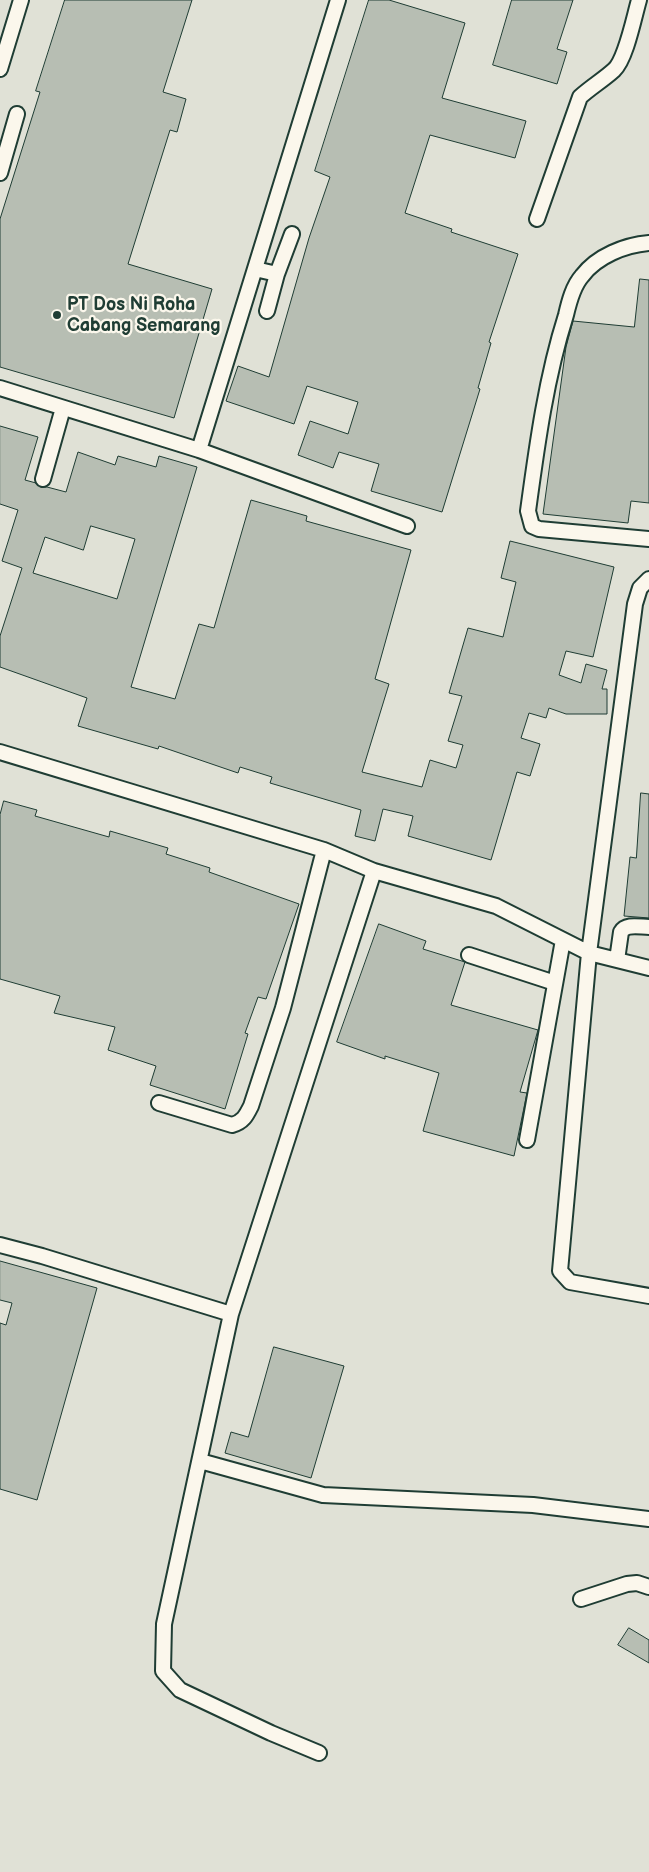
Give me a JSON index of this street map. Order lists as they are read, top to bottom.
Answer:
{
  "places": ["PT Dos Ni Roha Cabang Semarang"]
}
